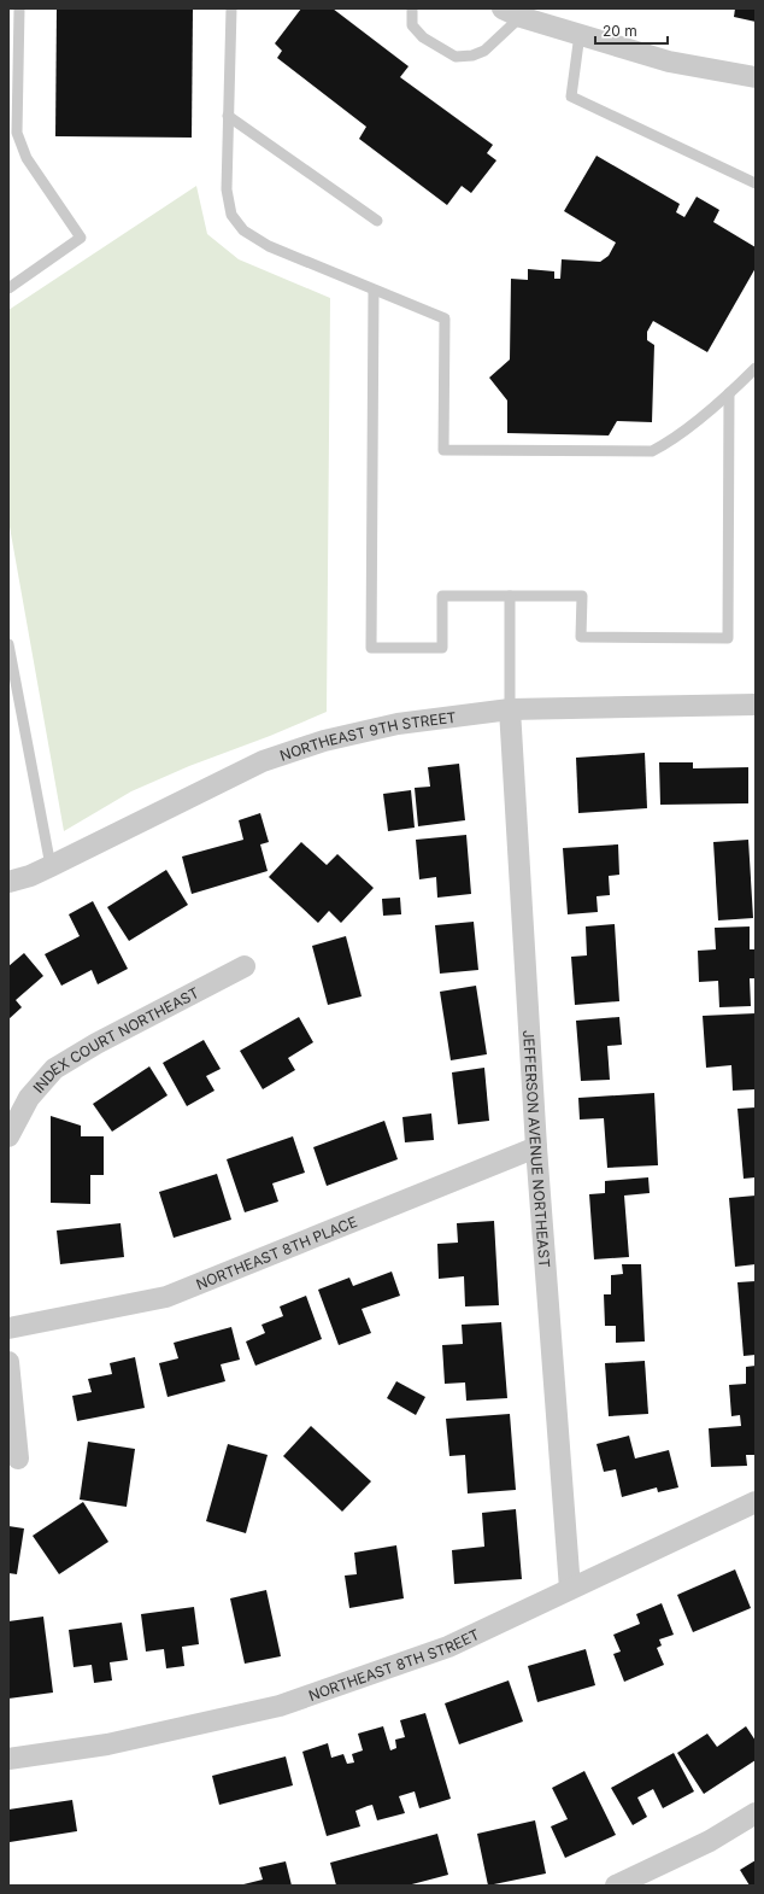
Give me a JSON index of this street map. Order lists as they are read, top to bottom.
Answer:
{
  "streets": {
    "street": [
      "NORTHEAST 9TH STREET",
      "INDEX COURT NORTHEAST",
      "JEFFERSON AVENUE NORTHEAST",
      "NORTHEAST 8TH PLACE",
      "NORTHEAST 8TH STREET"
    ]
  },
  "crossings": [
    ["NORTHEAST 9TH STREET", "JEFFERSON AVENUE NORTHEAST"],
    ["JEFFERSON AVENUE NORTHEAST", "NORTHEAST 8TH PLACE"],
    ["JEFFERSON AVENUE NORTHEAST", "NORTHEAST 8TH STREET"]
  ],
  "scale_bar": "20 m"
}
